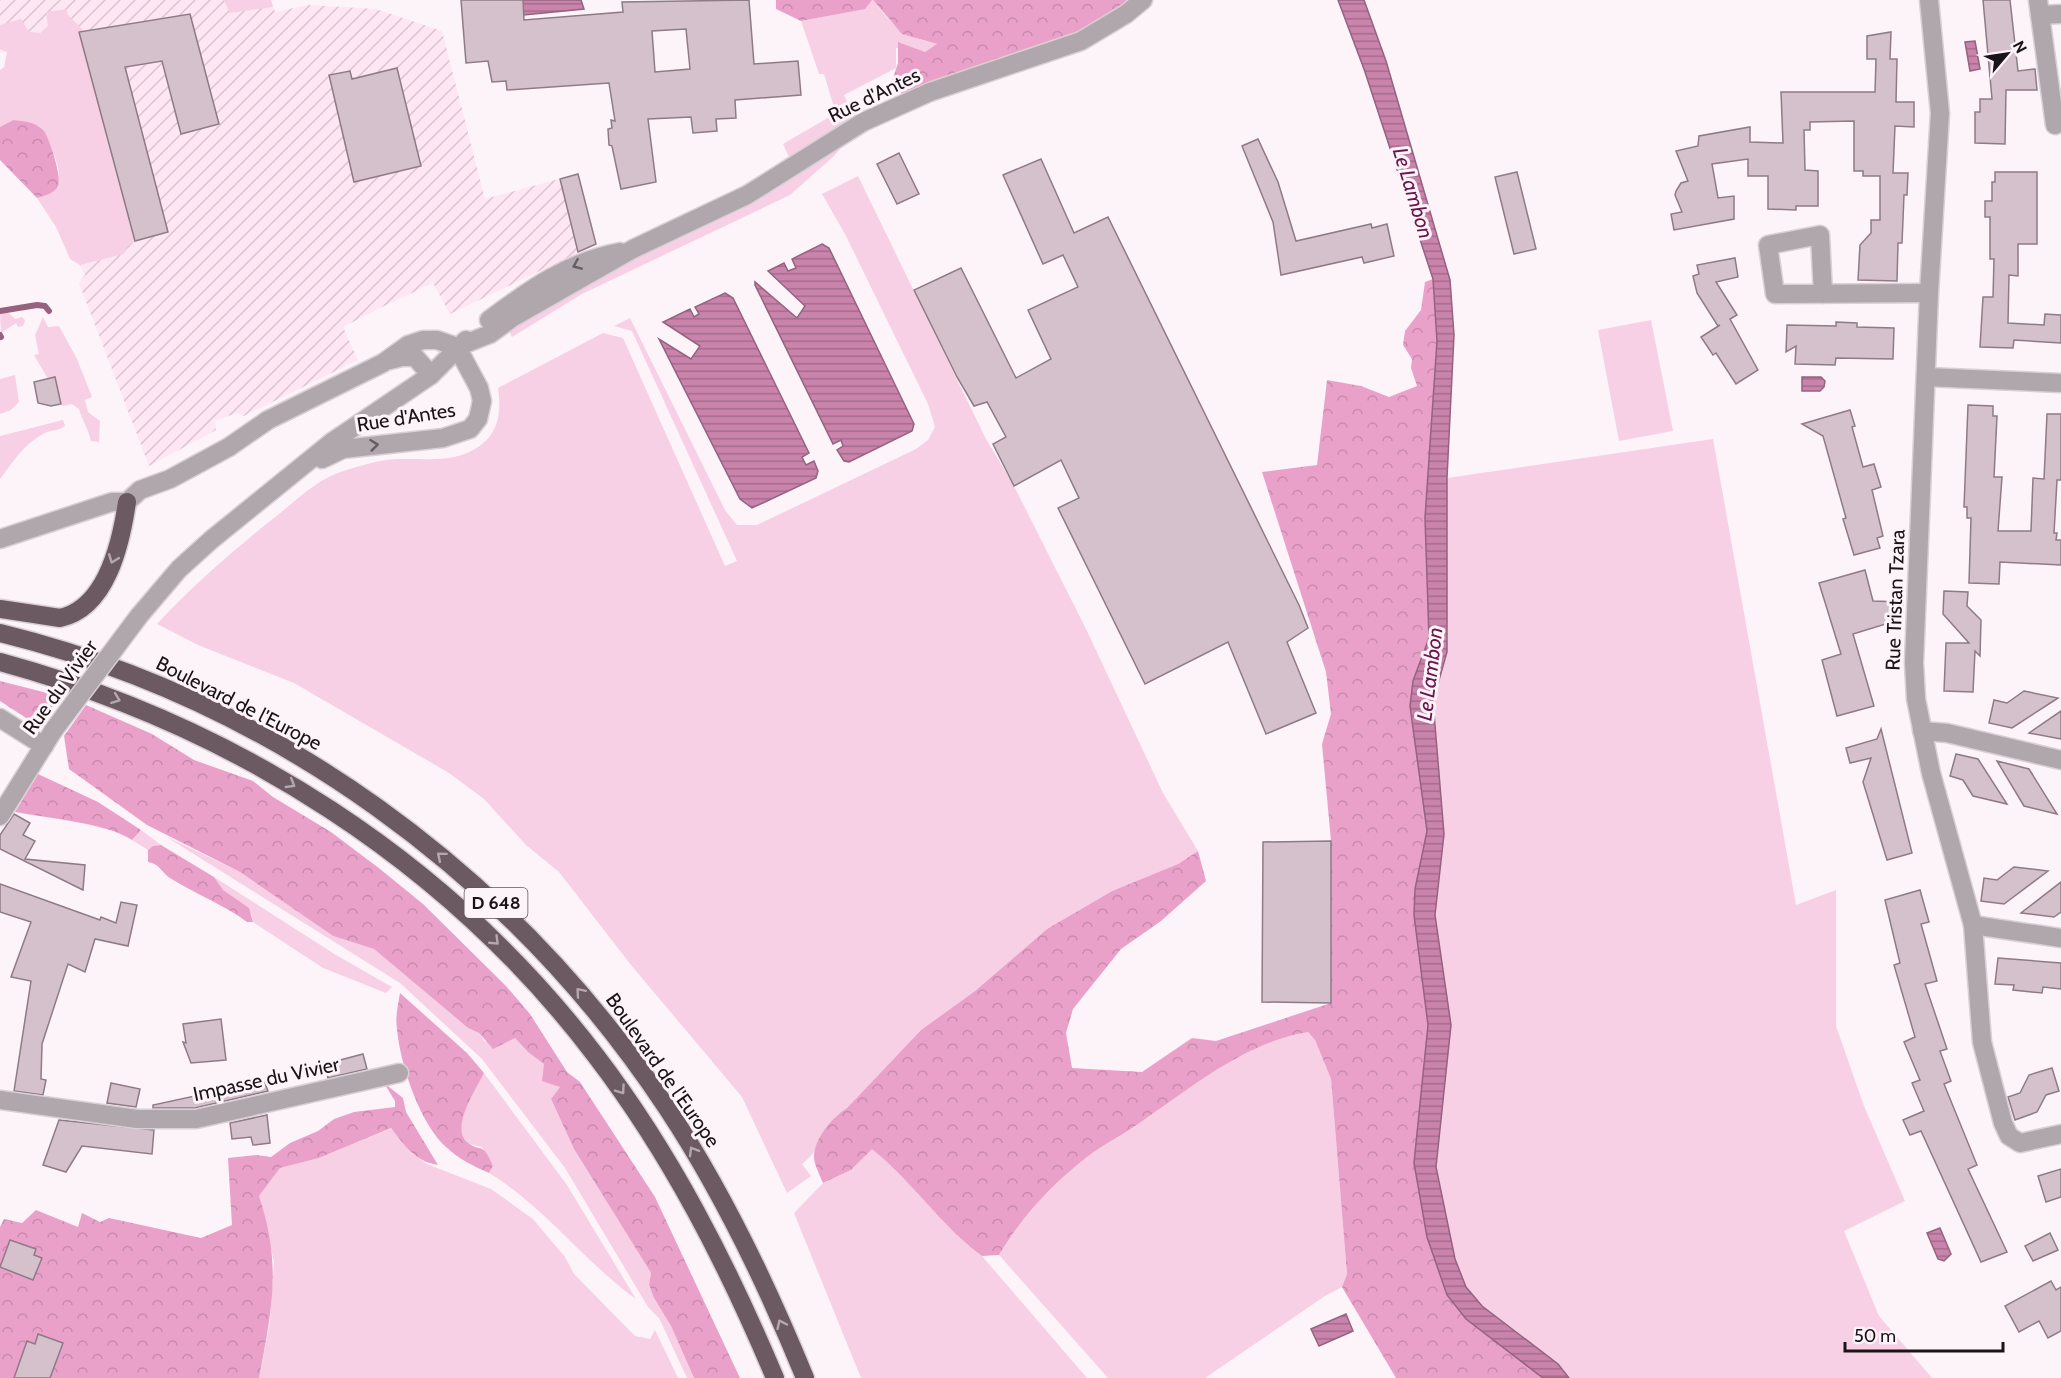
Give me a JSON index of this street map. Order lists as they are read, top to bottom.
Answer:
{
  "streets": {
    "highway": ["Boulevard de l'Europe", "D 648"],
    "street": [
      "Rue d'Antes",
      "Rue Tristan Tzara",
      "Rue du Vivier",
      "Impasse du Vivier"
    ]
  },
  "crossings": [
    ["Rue d'Antes", "Rue du Vivier"]
  ],
  "water": ["Le Lambon"],
  "scale_bar": "50 m",
  "north": "top right"
}
